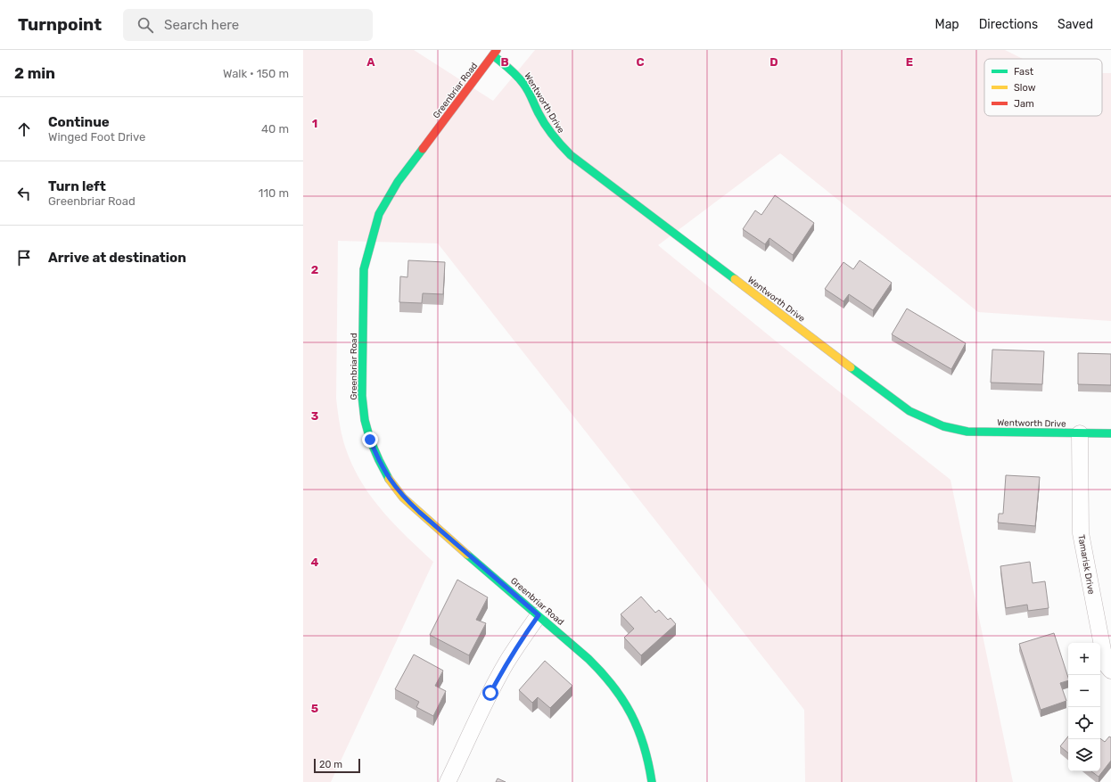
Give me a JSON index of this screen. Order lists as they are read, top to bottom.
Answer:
{
  "streets": {
    "street": ["Greenbriar Road", "Wentworth Drive", "Tamarisk Drive"]
  },
  "crossings": [
    ["Greenbriar Road", "Wentworth Drive"],
    ["Wentworth Drive", "Tamarisk Drive"]
  ],
  "legend": ["Fast", "Slow", "Jam"],
  "scale_bar": "20 m",
  "page": {
    "header": "Turnpoint",
    "search": "Search here",
    "nav": ["Map", "Directions", "Saved"],
    "heading": ["2 min", "Walk · 150 m"],
    "list": [
      ["Continue", "Winged Foot Drive", "40 m"],
      ["Turn left", "Greenbriar Road", "110 m"],
      "Arrive at destination"
    ],
    "map_buttons": ["+", "−"],
    "scale": "20 m"
  },
  "grid": {
    "columns": [
      "A",
      "B",
      "C",
      "D",
      "E"
    ],
    "rows": [
      "1",
      "2",
      "3",
      "4",
      "5"
    ]
  }
}
